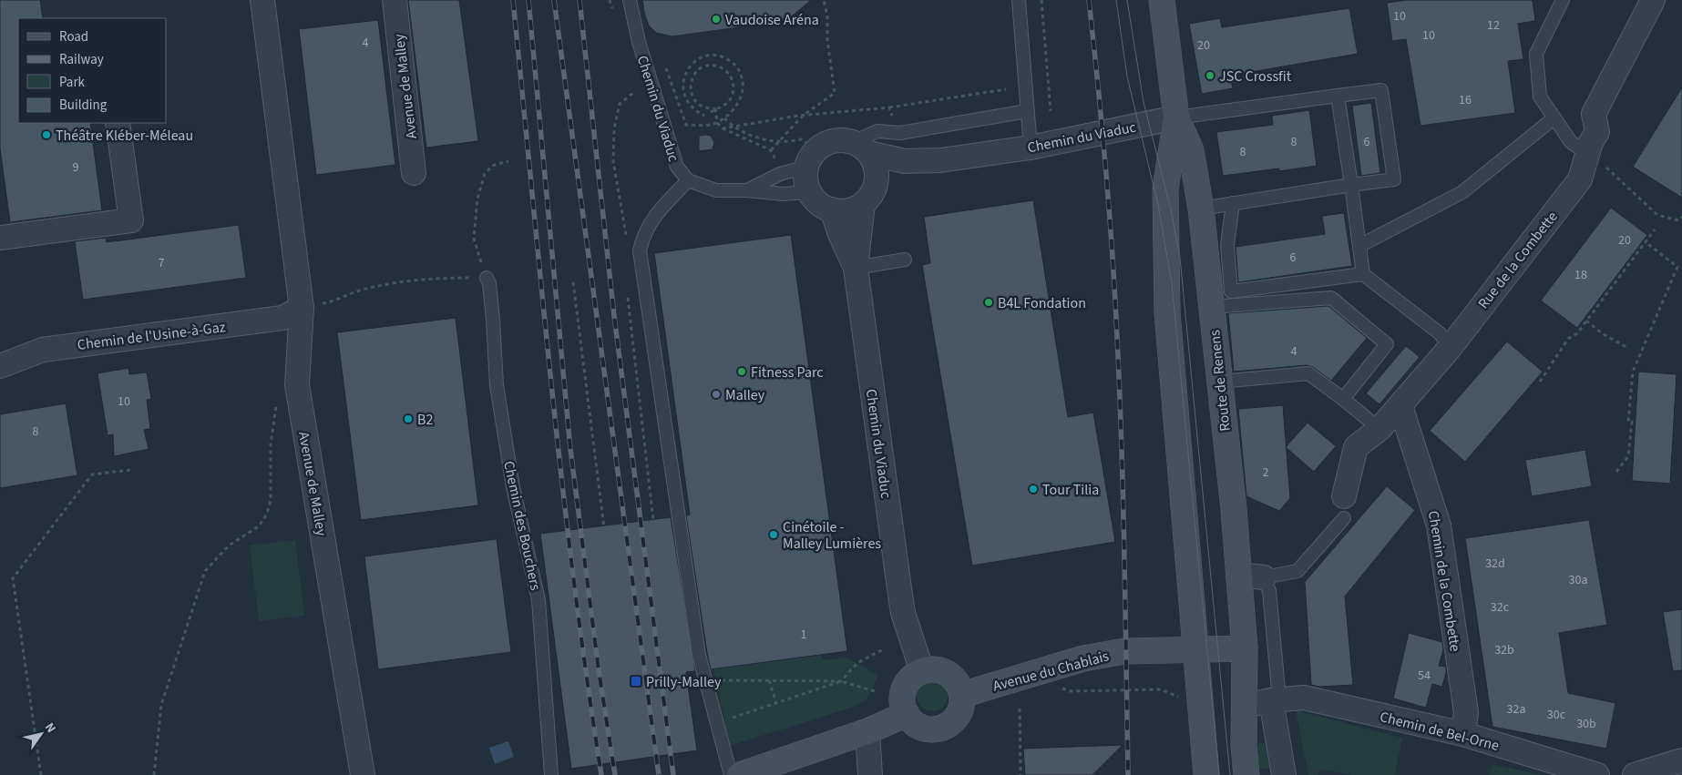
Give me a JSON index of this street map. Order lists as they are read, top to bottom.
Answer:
{
  "streets": {
    "main road": ["Route de Renens", "Avenue du Chablais"],
    "street": [
      "Avenue de Malley",
      "Chemin du Viaduc",
      "Rue de la Combette",
      "Chemin de l'Usine-à-Gaz",
      "Chemin de la Combette",
      "Chemin de Bel-Orne"
    ],
    "lane": ["Chemin des Bouchers"]
  },
  "crossings": [
    ["Avenue de Malley", "Chemin de l'Usine-à-Gaz"],
    ["Chemin du Viaduc", "Route de Renens"],
    ["Chemin du Viaduc", "Avenue du Chablais"],
    ["Rue de la Combette", "Chemin de la Combette"],
    ["Route de Renens", "Avenue du Chablais"],
    ["Route de Renens", "Chemin de Bel-Orne"],
    ["Chemin de la Combette", "Chemin de Bel-Orne"]
  ],
  "places": {
    "other": [
      "Vaudoise Aréna",
      "JSC Crossfit",
      "Théâtre Kléber-Méleau",
      "B4L Fondation",
      "Fitness Parc",
      "Malley",
      "B2",
      "Tour Tilia",
      "Cinétoile - Malley Lumières"
    ],
    "transit": ["Prilly-Malley"]
  },
  "house_numbers": [
    "10",
    "12",
    "10",
    "4",
    "20",
    "16",
    "8",
    "6",
    "8",
    "9",
    "20",
    "6",
    "7",
    "18",
    "4",
    "10",
    "8",
    "2",
    "32d",
    "30a",
    "32c",
    "1",
    "32b",
    "54",
    "32a",
    "30c",
    "30b"
  ],
  "legend": [
    "Road",
    "Railway",
    "Park",
    "Building"
  ],
  "north": "top right"
}
